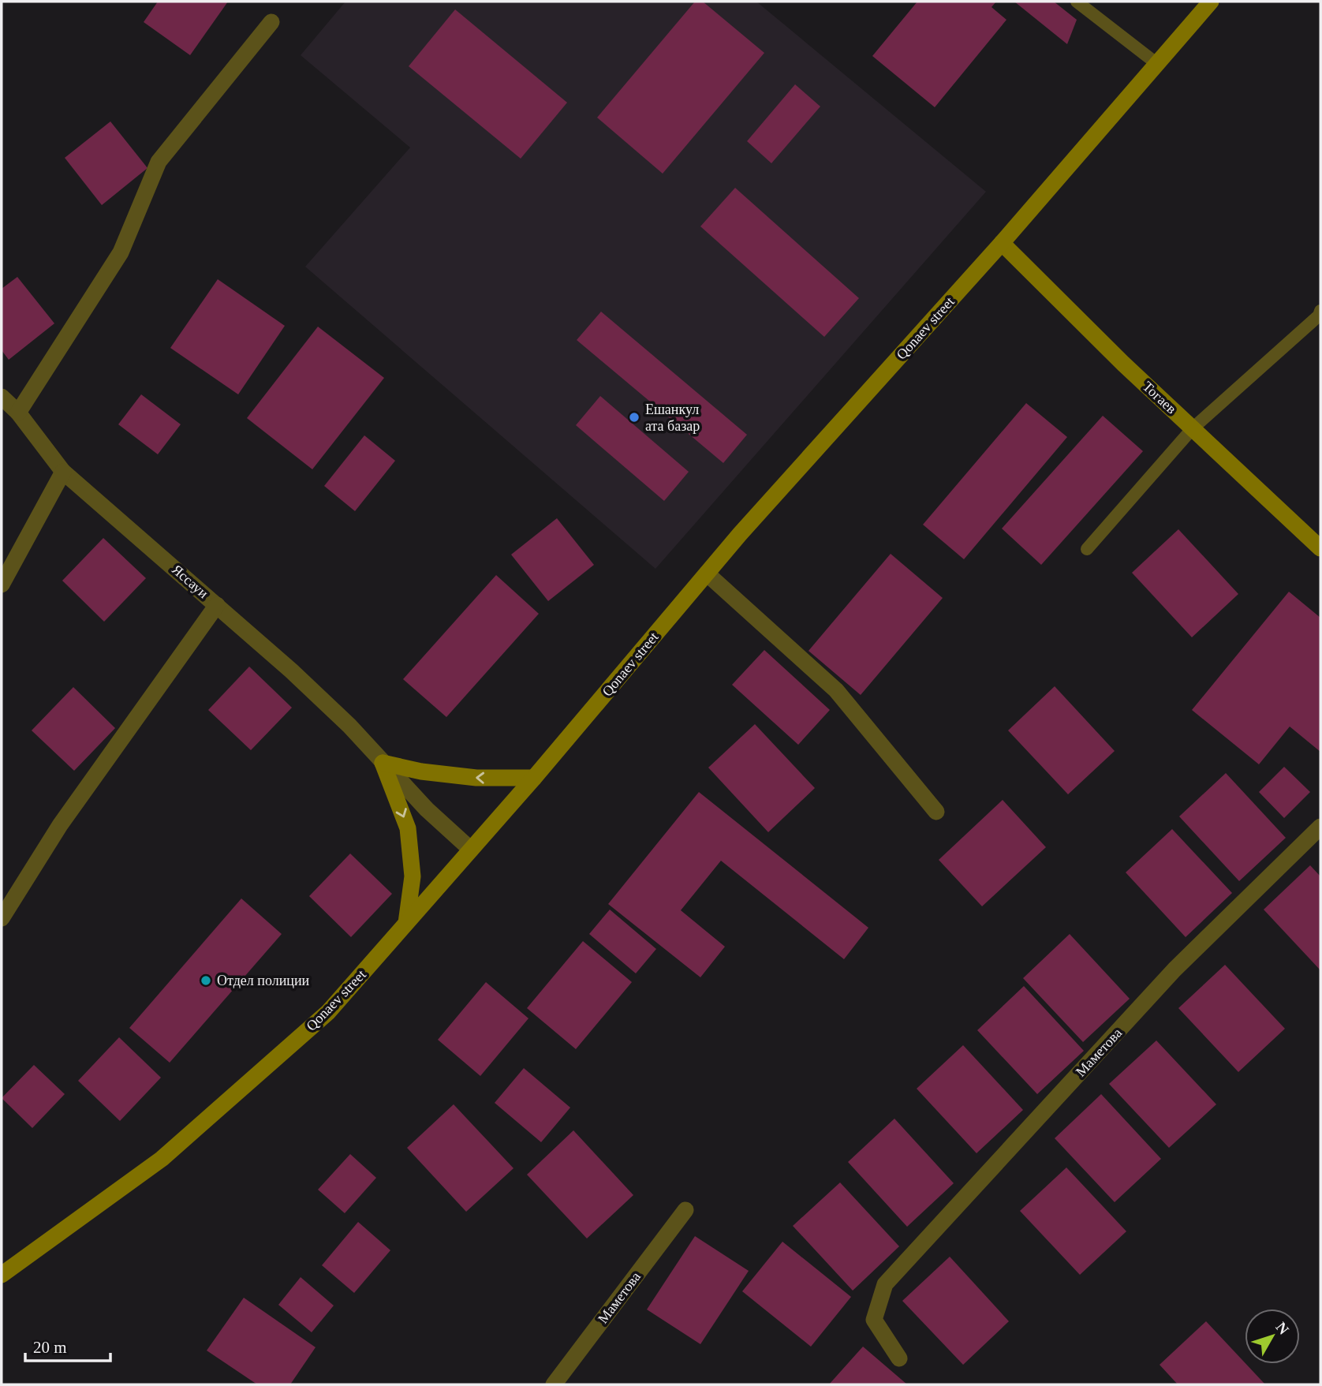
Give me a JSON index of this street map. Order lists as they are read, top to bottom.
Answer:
{
  "streets": {
    "main road": ["Qonaev street", "Тогаев"],
    "street": ["Яссауи", "Маметова"]
  },
  "crossings": [
    ["Qonaev street", "Тогаев"],
    ["Qonaev street", "Яссауи"]
  ],
  "places": ["Ешанкул ата базар", "Отдел полиции"],
  "scale_bar": "20 m",
  "north": "top right"
}
